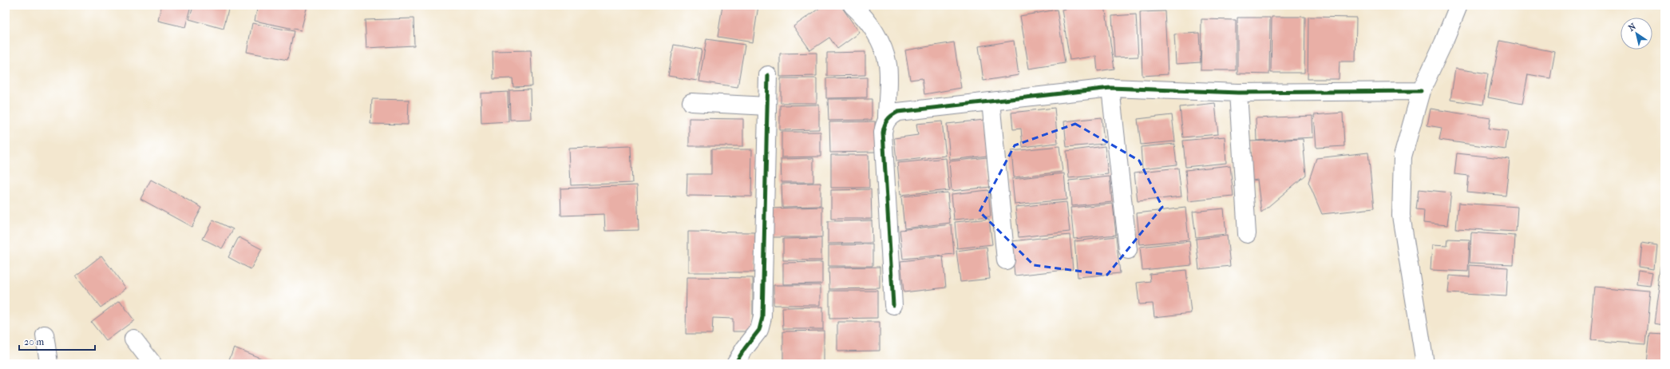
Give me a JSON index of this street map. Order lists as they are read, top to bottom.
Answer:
{
  "scale_bar": "20 m",
  "north": "top left"
}
